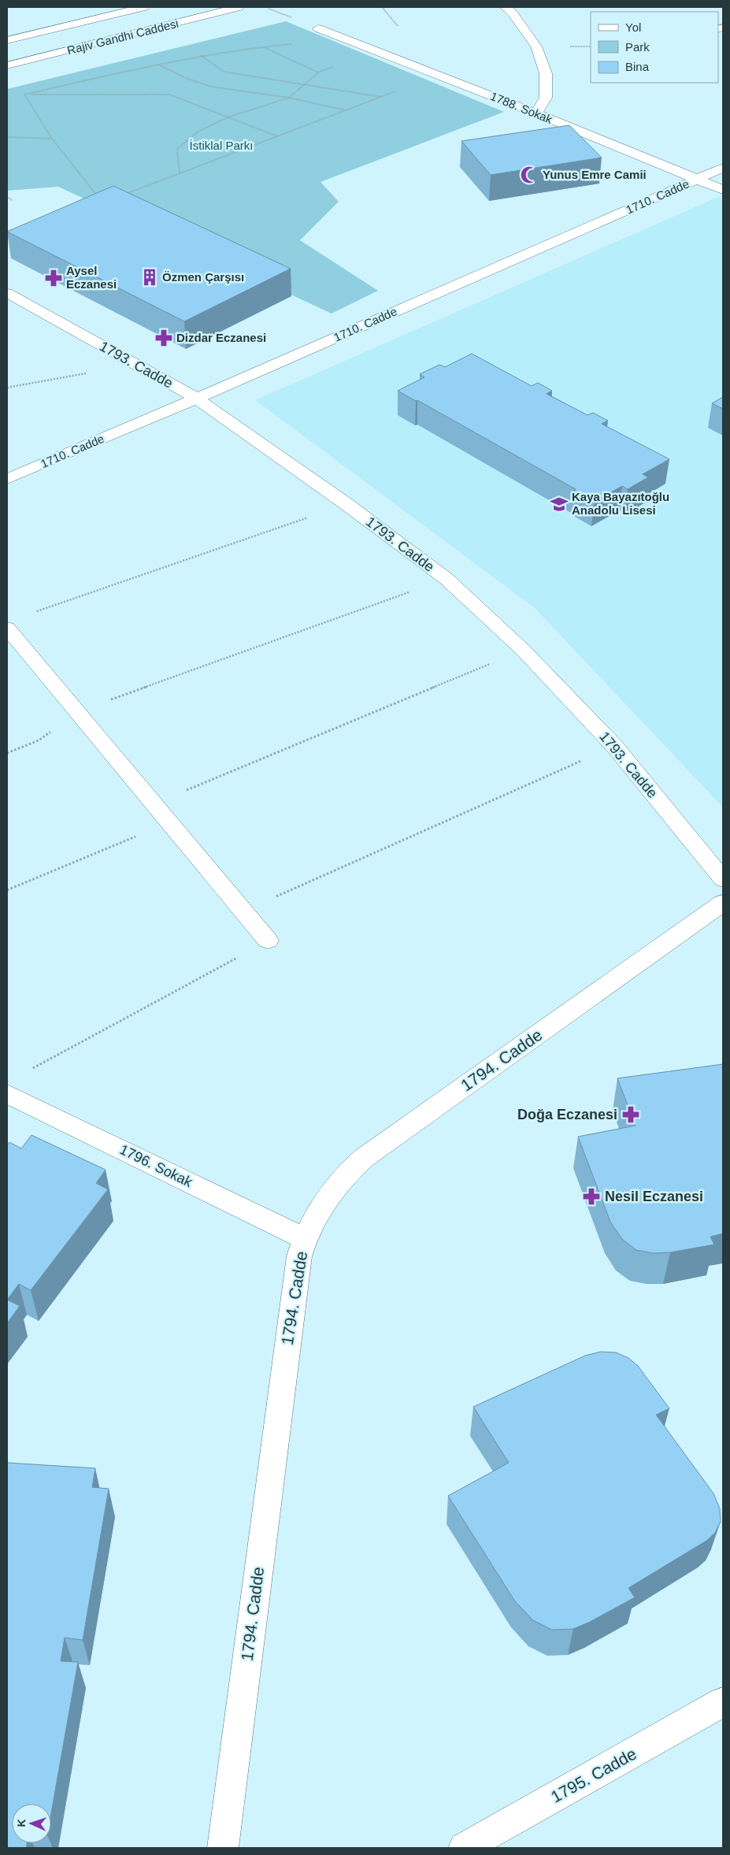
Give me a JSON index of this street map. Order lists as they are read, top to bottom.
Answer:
{
  "streets": {
    "street": [
      "Rajiv Gandhi Caddesi",
      "1788. Sokak",
      "1710. Cadde",
      "1793. Cadde",
      "1794. Cadde",
      "1796. Sokak",
      "1795. Cadde"
    ]
  },
  "crossings": [
    ["1788. Sokak", "1710. Cadde"],
    ["1710. Cadde", "1793. Cadde"],
    ["1794. Cadde", "1796. Sokak"]
  ],
  "parks": ["İstiklal Parkı"],
  "places": {
    "mosque": ["Yunus Emre Camii"],
    "building": ["Özmen Çarşısı"],
    "pharmacy": [
      "Aysel Eczanesi",
      "Dizdar Eczanesi",
      "Doğa Eczanesi",
      "Nesil Eczanesi"
    ],
    "school or university": ["Kaya Bayazıtoğlu Anadolu Lisesi"]
  },
  "legend": ["Yol", "Park", "Bina"],
  "north": "left"
}
